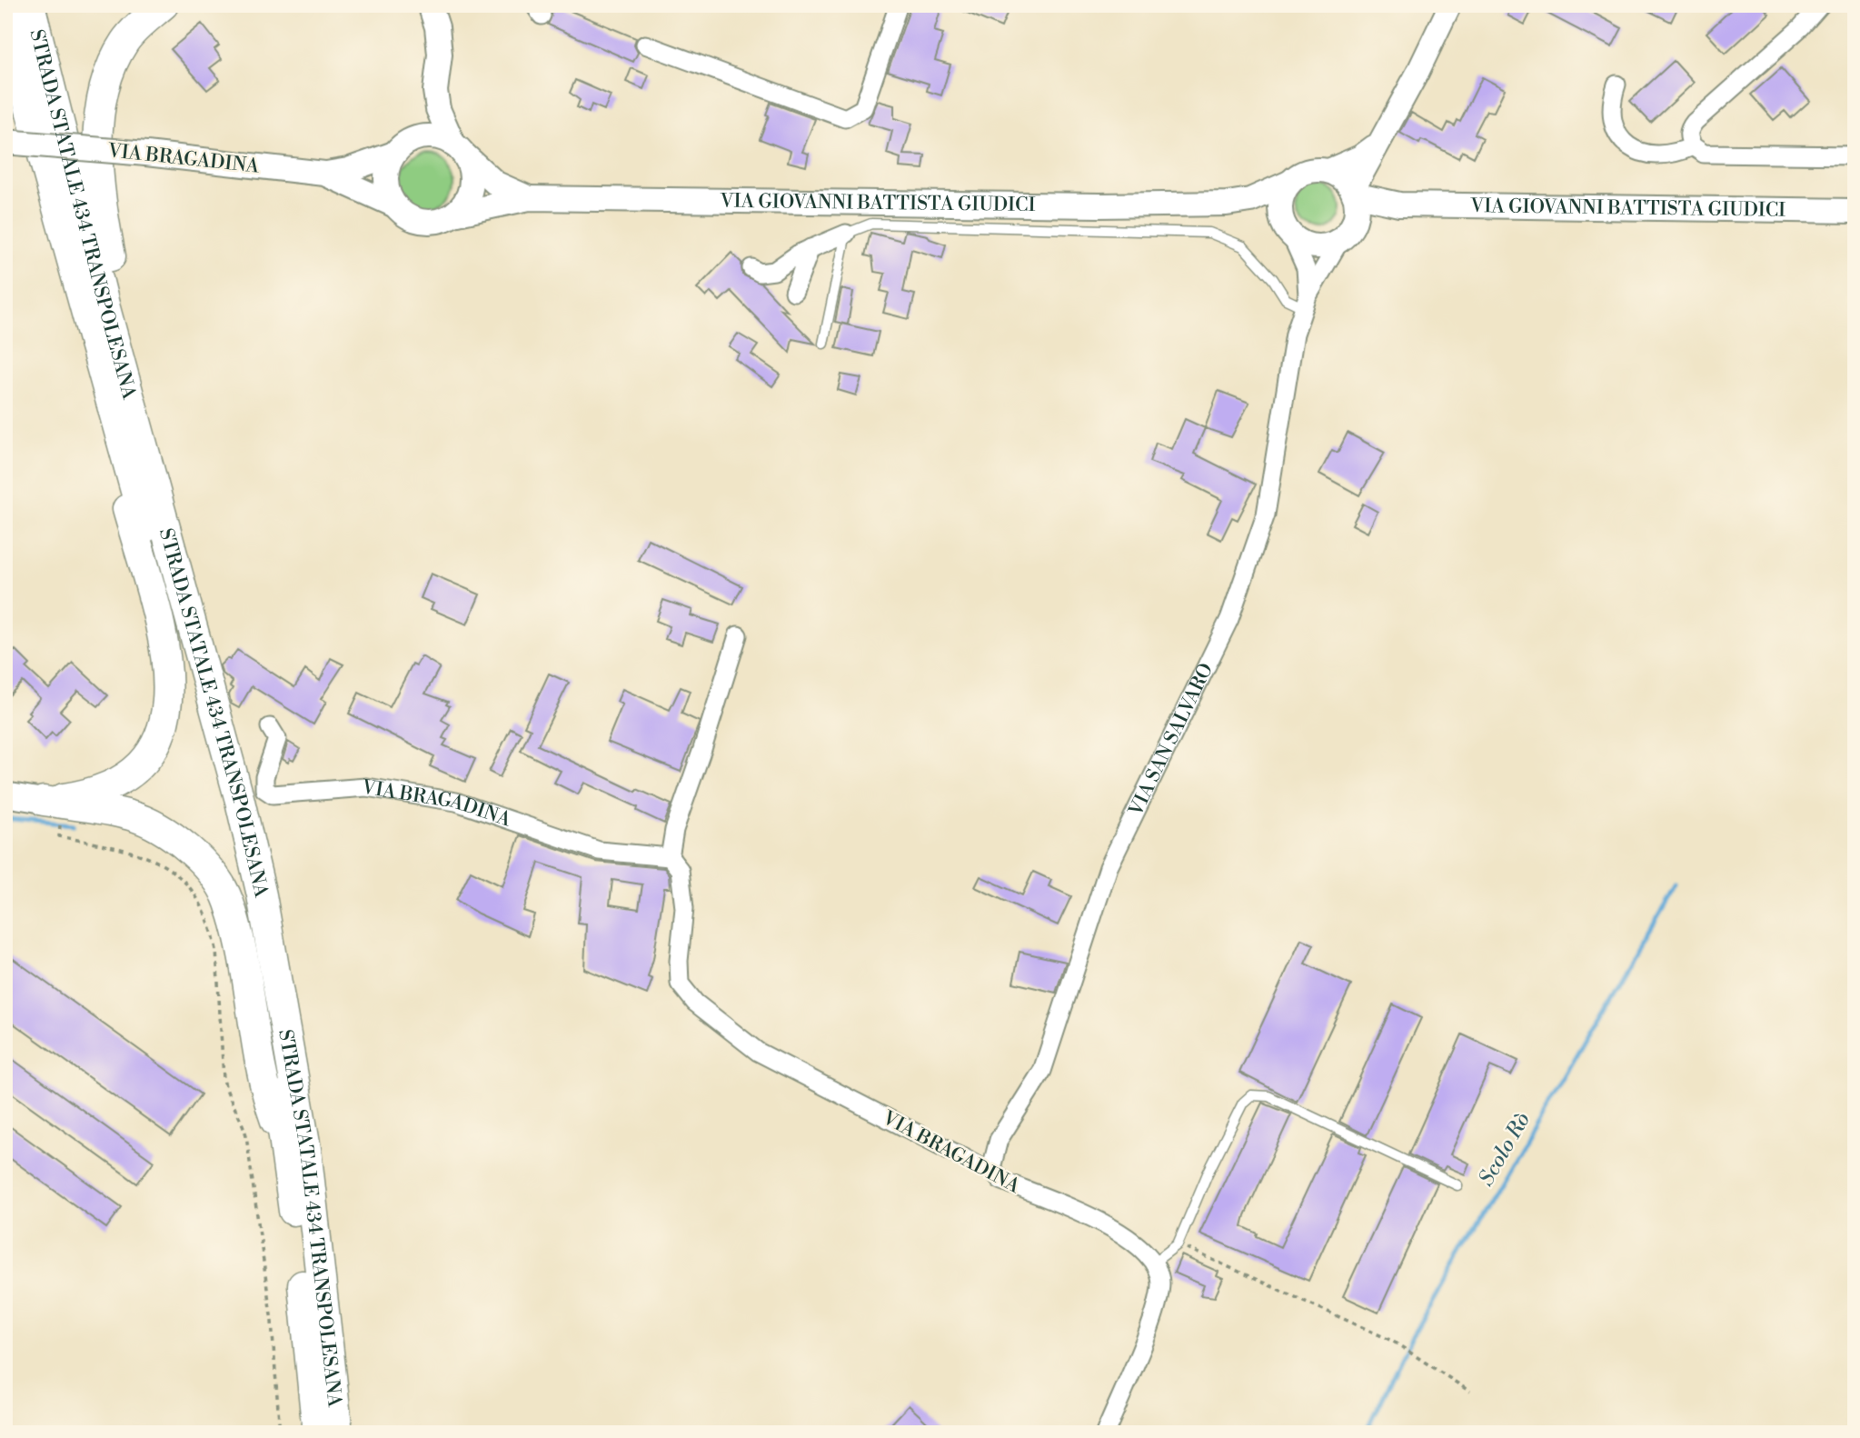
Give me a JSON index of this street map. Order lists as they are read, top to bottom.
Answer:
{
  "streets": {
    "highway": ["STRADA STATALE 434 TRANSPOLESANA"],
    "main road": ["VIA BRAGADINA", "VIA GIOVANNI BATTISTA GIUDICI"],
    "street": ["VIA SAN SALVARO"]
  },
  "crossings": [
    ["VIA BRAGADINA", "VIA GIOVANNI BATTISTA GIUDICI"],
    ["VIA BRAGADINA", "VIA SAN SALVARO"],
    ["VIA GIOVANNI BATTISTA GIUDICI", "VIA SAN SALVARO"]
  ],
  "water": ["Scolo Rò"]
}
